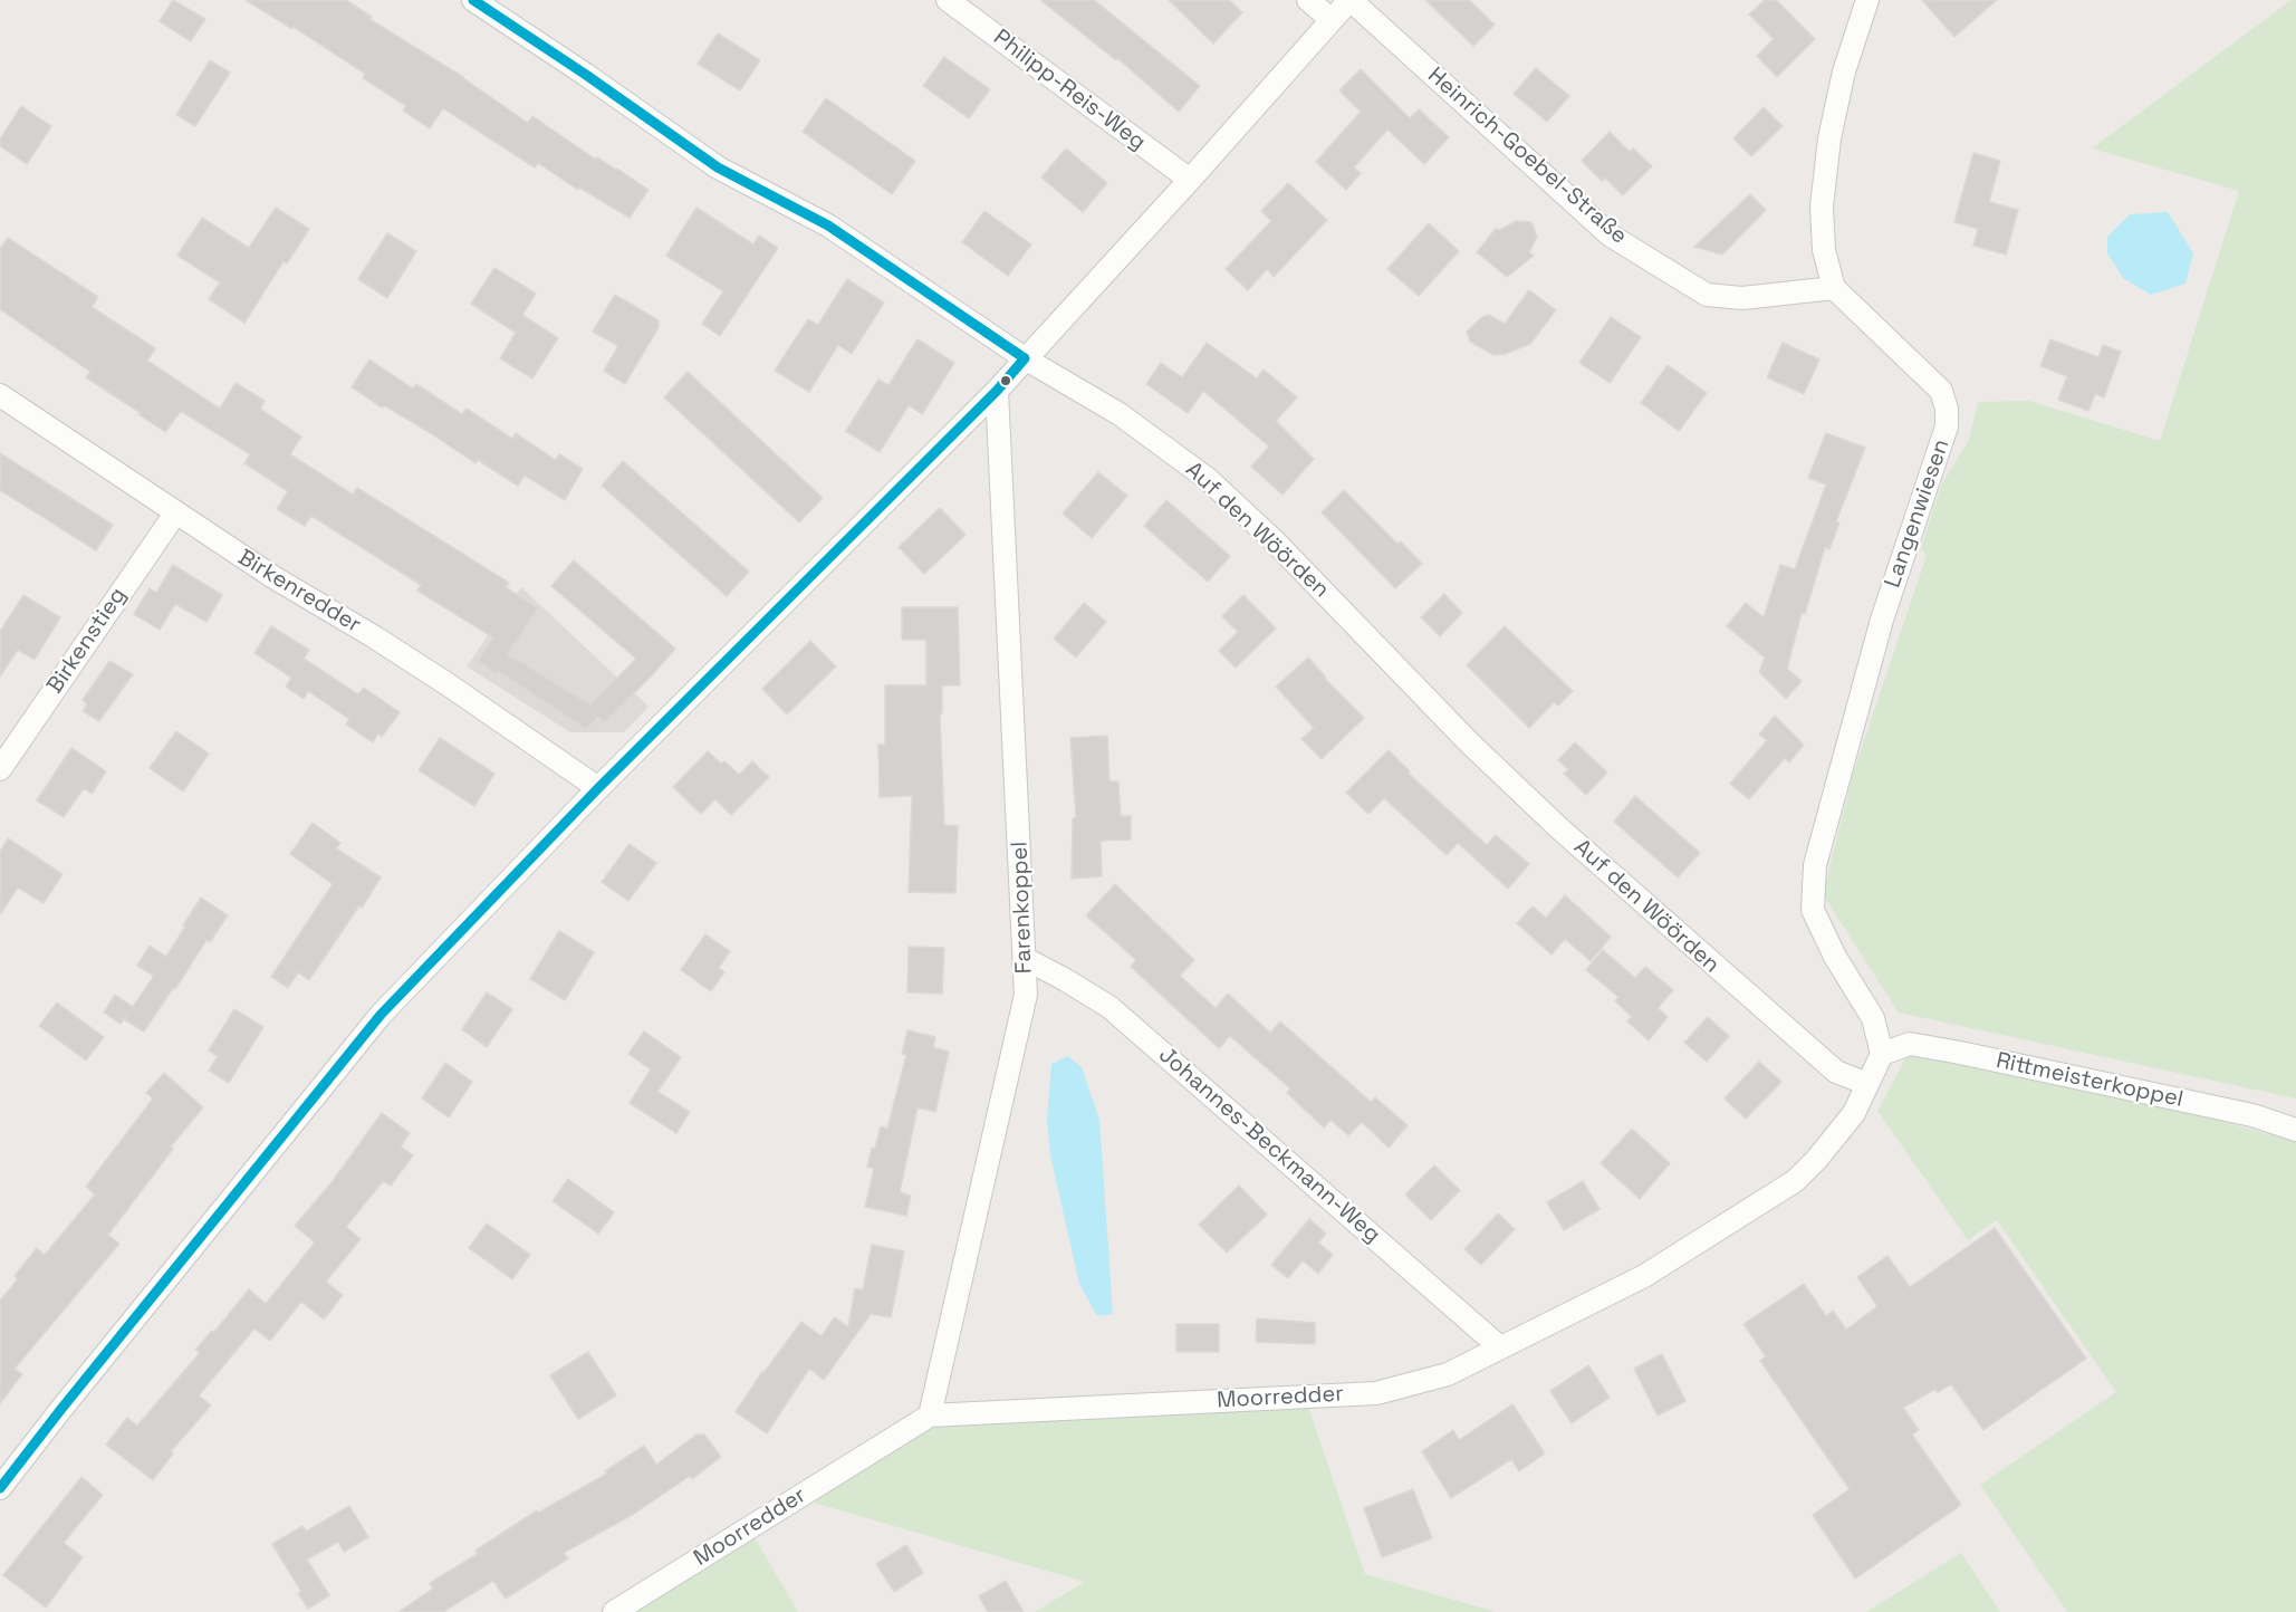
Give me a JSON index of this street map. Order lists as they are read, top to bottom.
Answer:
{
  "streets": {
    "street": [
      "Philipp-Reis-Weg",
      "Heinrich-Goebel-Straße",
      "Langenwiesen",
      "Auf den Wöörden",
      "Birkenredder",
      "Birkenstieg",
      "Farenkoppel",
      "Rittmeisterkoppel",
      "Johannes-Beckmann-Weg",
      "Moorredder"
    ]
  },
  "crossings": [
    ["Heinrich-Goebel-Straße", "Langenwiesen"],
    ["Langenwiesen", "Rittmeisterkoppel"],
    ["Langenwiesen", "Moorredder"],
    ["Auf den Wöörden", "Moorredder"],
    ["Birkenredder", "Birkenstieg"],
    ["Farenkoppel", "Johannes-Beckmann-Weg"],
    ["Farenkoppel", "Moorredder"],
    ["Rittmeisterkoppel", "Moorredder"],
    ["Johannes-Beckmann-Weg", "Moorredder"]
  ]
}
